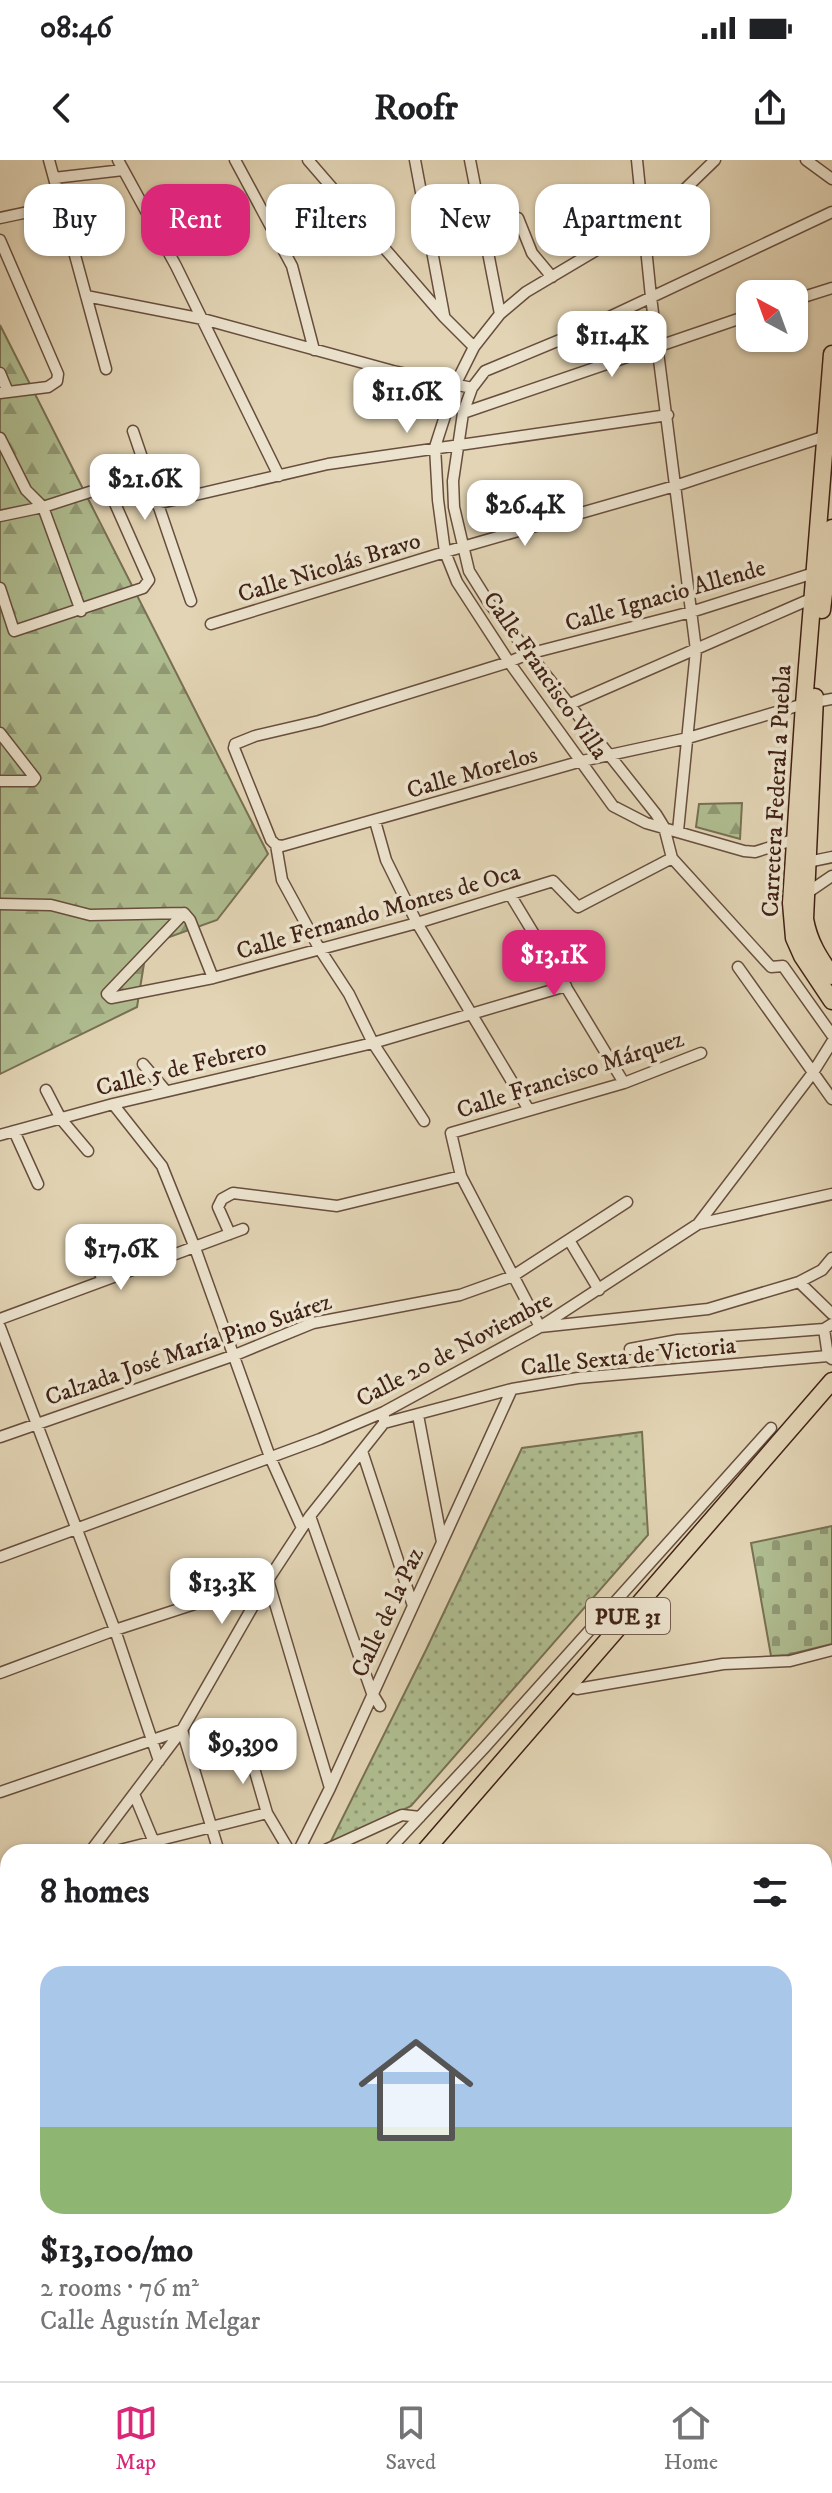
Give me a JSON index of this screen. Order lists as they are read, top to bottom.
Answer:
{
  "streets": {
    "main road": ["Carretera Federal a Puebla", "PUE 31"],
    "street": [
      "Calle Nicolás Bravo",
      "Calle Ignacio Allende",
      "Calle Francisco Villa",
      "Calle Morelos",
      "Calle Fernando Montes de Oca",
      "Calle 5 de Febrero",
      "Calle Francisco Márquez",
      "Calzada José María Pino Suárez",
      "Calle 20 de Noviembre",
      "Calle Sexta de Victoria",
      "Calle de la Paz"
    ]
  },
  "crossings": [
    ["Calle Nicolás Bravo", "Calle Francisco Villa"],
    ["Calle Ignacio Allende", "Calle Francisco Villa"],
    ["Calle Ignacio Allende", "Calle Morelos"],
    ["Calle Ignacio Allende", "Carretera Federal a Puebla"],
    ["Calle Francisco Villa", "Calle Morelos"],
    ["Calle Francisco Villa", "Carretera Federal a Puebla"],
    ["Calle Morelos", "Carretera Federal a Puebla"],
    ["Calle 20 de Noviembre", "Calle Sexta de Victoria"],
    ["Calle Sexta de Victoria", "Calle de la Paz"]
  ],
  "north": "top left",
  "page": {
    "status": "08:46",
    "header": "Roofr",
    "chip": [
      "Buy",
      "Rent",
      "Filters",
      "New",
      "Apartment"
    ],
    "price": [
      "$11.4K",
      "$11.6K",
      "$21.6K",
      "$26.4K",
      "$13.1K",
      "$17.6K",
      "$13.3K",
      "$9,390"
    ],
    "heading": "8 homes",
    "list": [
      {
        "name": "$13,100/mo",
        "note": "2 rooms · 76 m² · Calle Agustín Melgar"
      }
    ],
    "tabs": ["Map", "Saved", "Home"]
  }
}
